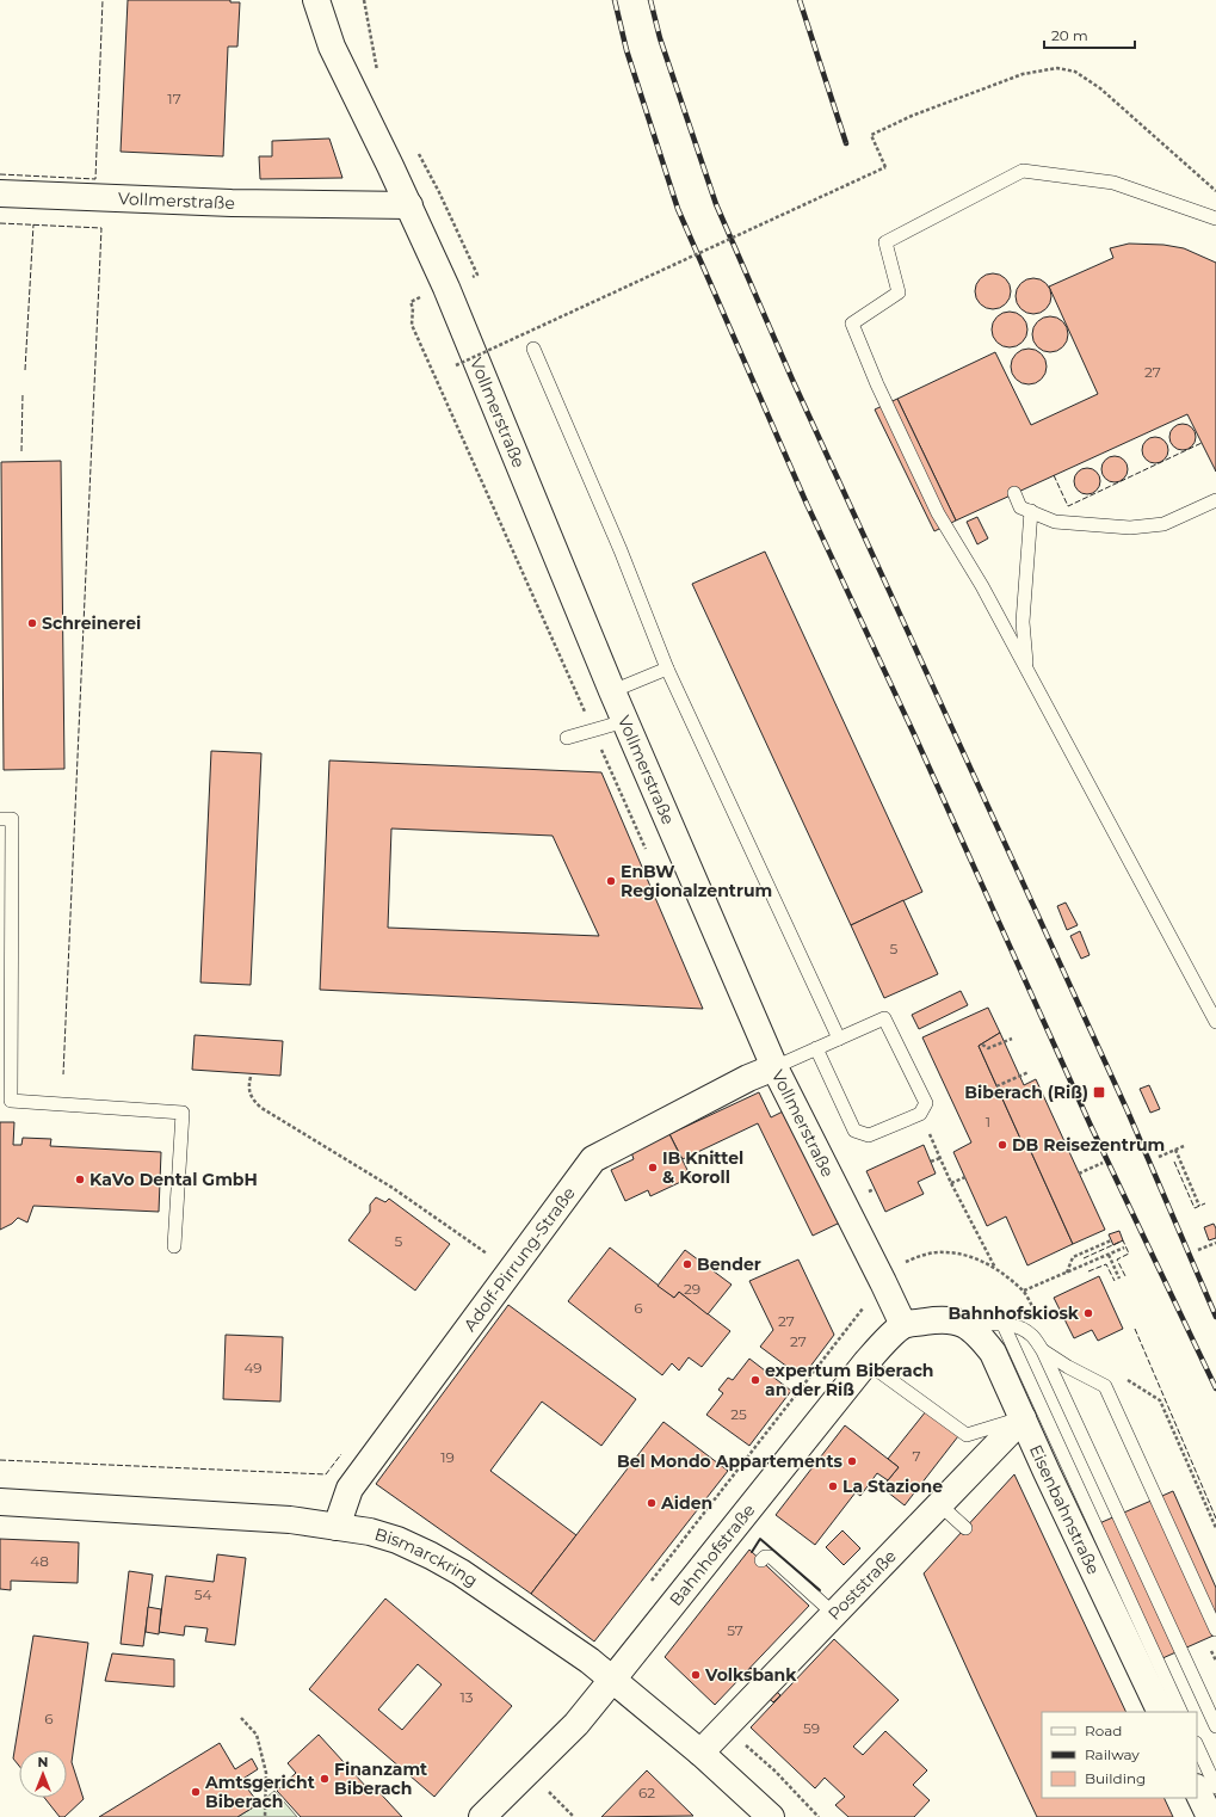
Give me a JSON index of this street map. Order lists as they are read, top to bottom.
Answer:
{
  "streets": {
    "street": [
      "Vollmerstraße",
      "Adolf-Pirrung-Straße",
      "Eisenbahnstraße",
      "Bahnhofstraße",
      "Bismarckring",
      "Poststraße"
    ]
  },
  "crossings": [
    ["Vollmerstraße", "Adolf-Pirrung-Straße"],
    ["Vollmerstraße", "Bahnhofstraße"],
    ["Adolf-Pirrung-Straße", "Bismarckring"],
    ["Eisenbahnstraße", "Poststraße"],
    ["Bahnhofstraße", "Bismarckring"],
    ["Bismarckring", "Poststraße"]
  ],
  "places": {
    "other": [
      "Schreinerei",
      "EnBW Regionalzentrum",
      "DB Reisezentrum",
      "IB Knittel & Koroll",
      "KaVo Dental GmbH",
      "Bender",
      "Bahnhofskiosk",
      "expertum Biberach an der Riß",
      "Bel Mondo Appartements",
      "La Stazione",
      "Aiden",
      "Volksbank",
      "Finanzamt Biberach",
      "Amtsgericht Biberach"
    ],
    "transit": ["Biberach (Riß)"]
  },
  "house_numbers": [
    "17",
    "27",
    "5",
    "1",
    "5",
    "29",
    "6",
    "27",
    "27",
    "49",
    "25",
    "7",
    "19",
    "48",
    "54",
    "57",
    "13",
    "6",
    "59",
    "62"
  ],
  "legend": ["Road", "Railway", "Building"],
  "scale_bar": "20 m",
  "north": "top"
}
